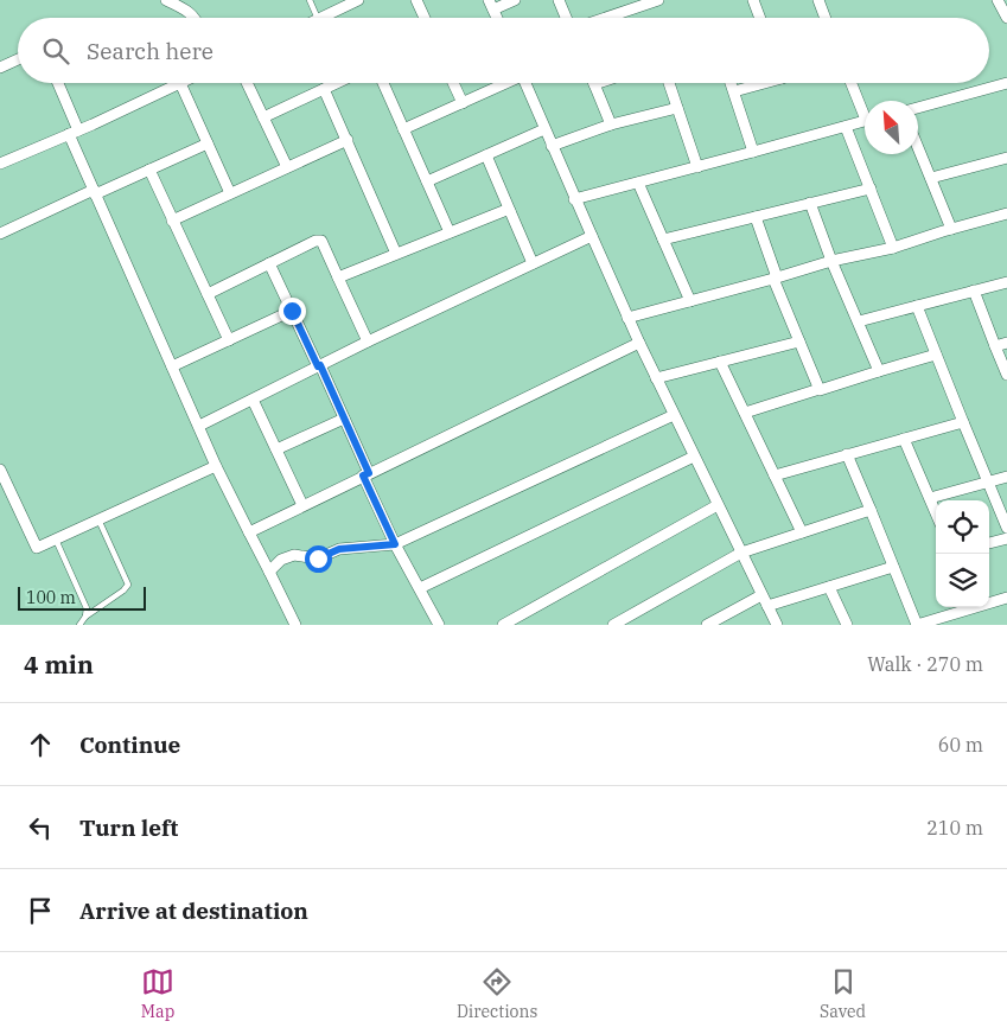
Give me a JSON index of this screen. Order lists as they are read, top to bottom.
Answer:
{
  "scale_bar": "100 m",
  "north": "top left",
  "page": {
    "search": "Search here",
    "scale": "100 m",
    "heading": ["4 min", "Walk · 270 m"],
    "list": [
      ["Continue", "60 m"],
      ["Turn left", "210 m"],
      "Arrive at destination"
    ],
    "nav": ["Map", "Directions", "Saved"]
  }
}
